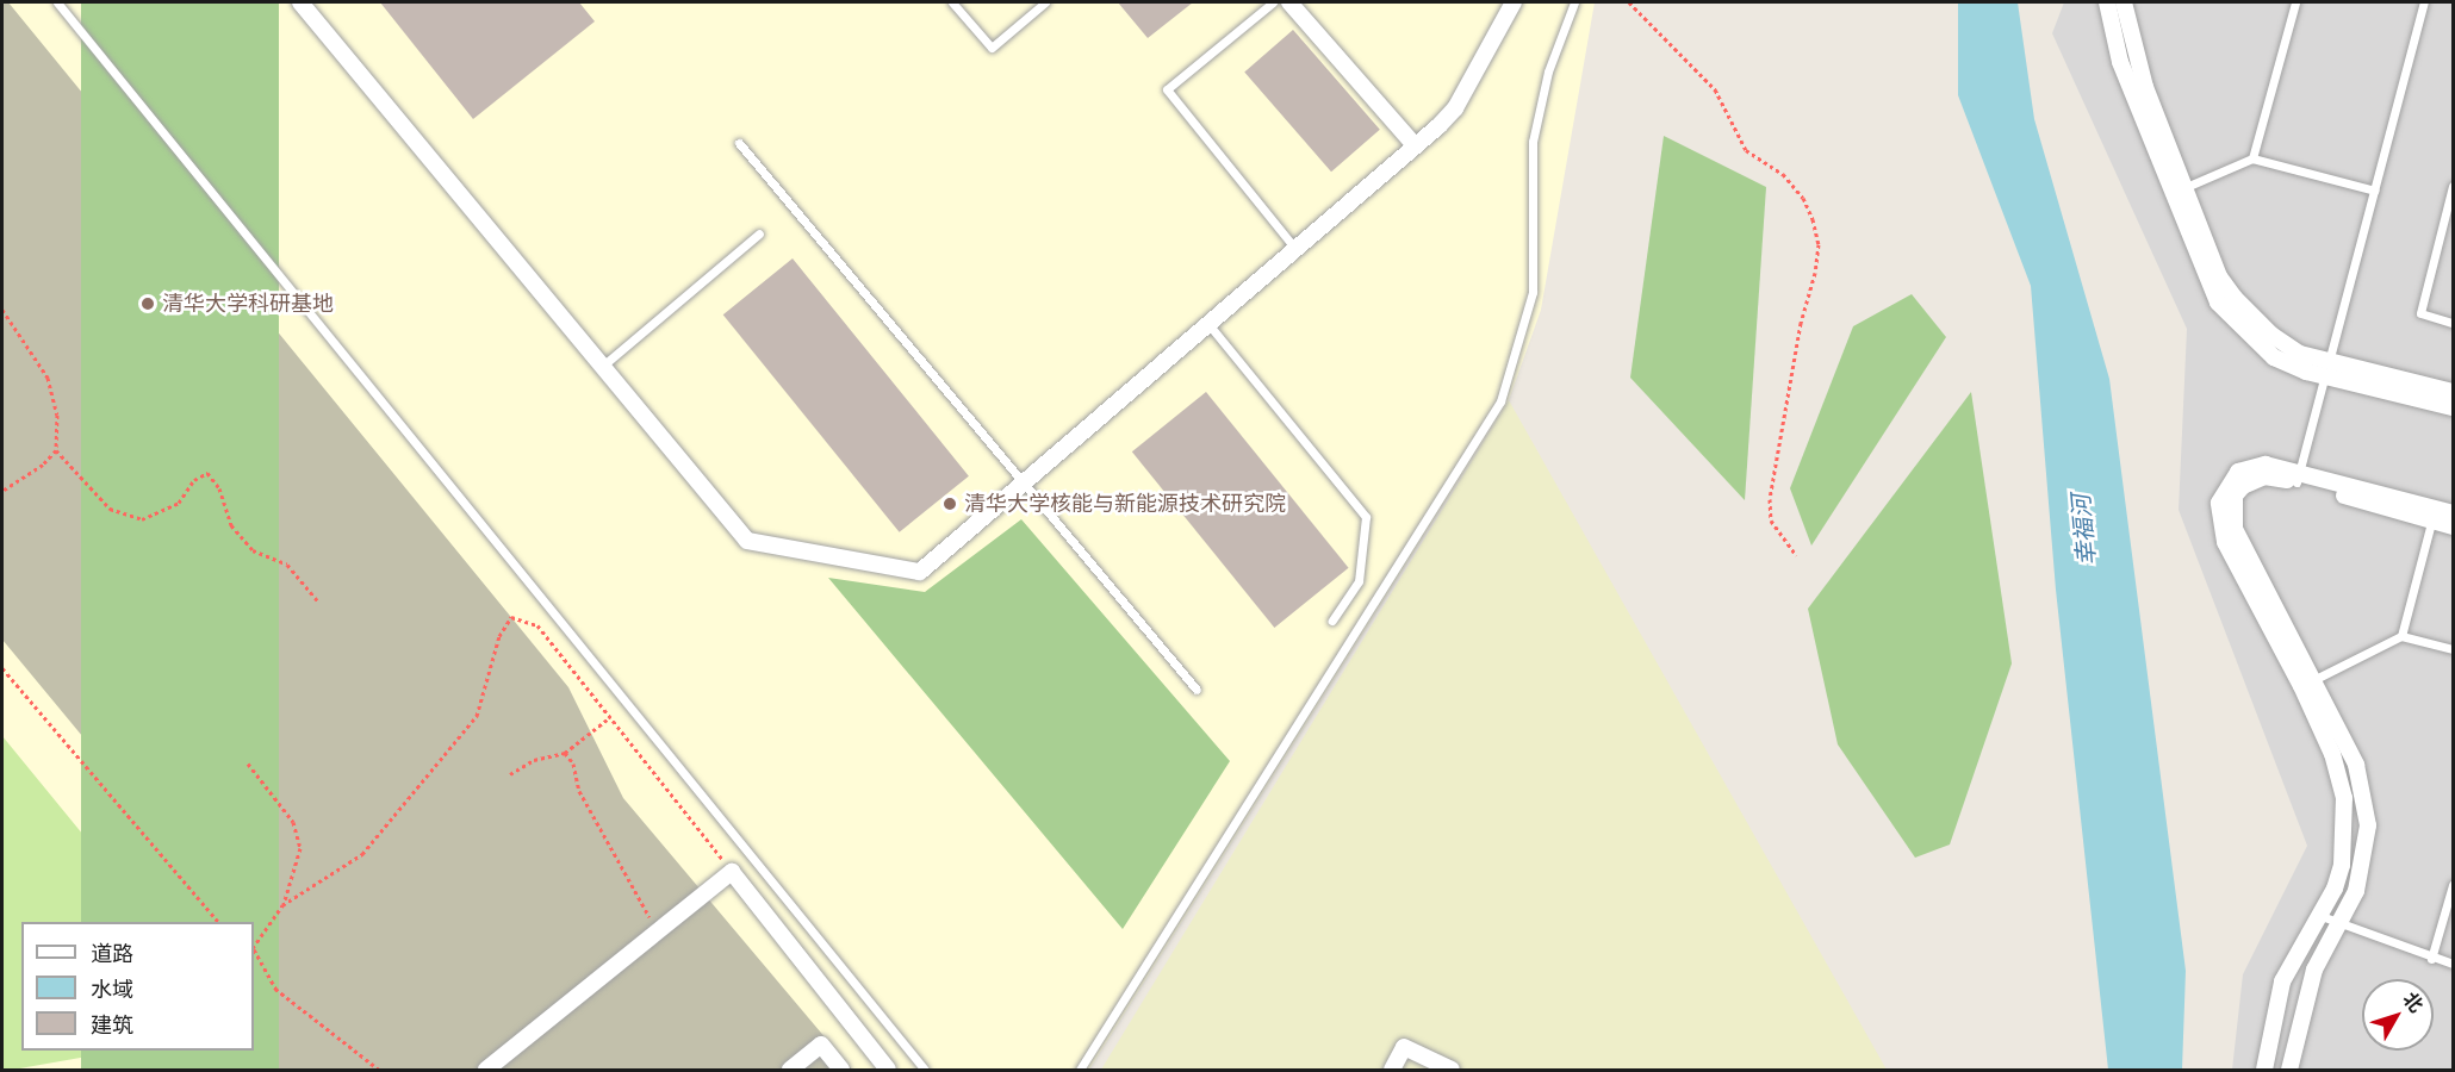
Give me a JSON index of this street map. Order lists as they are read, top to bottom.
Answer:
{
  "water": ["幸福河"],
  "places": ["清华大学科研基地", "清华大学核能与新能源技术研究院"],
  "legend": ["道路", "水域", "建筑"],
  "north": "top right"
}
